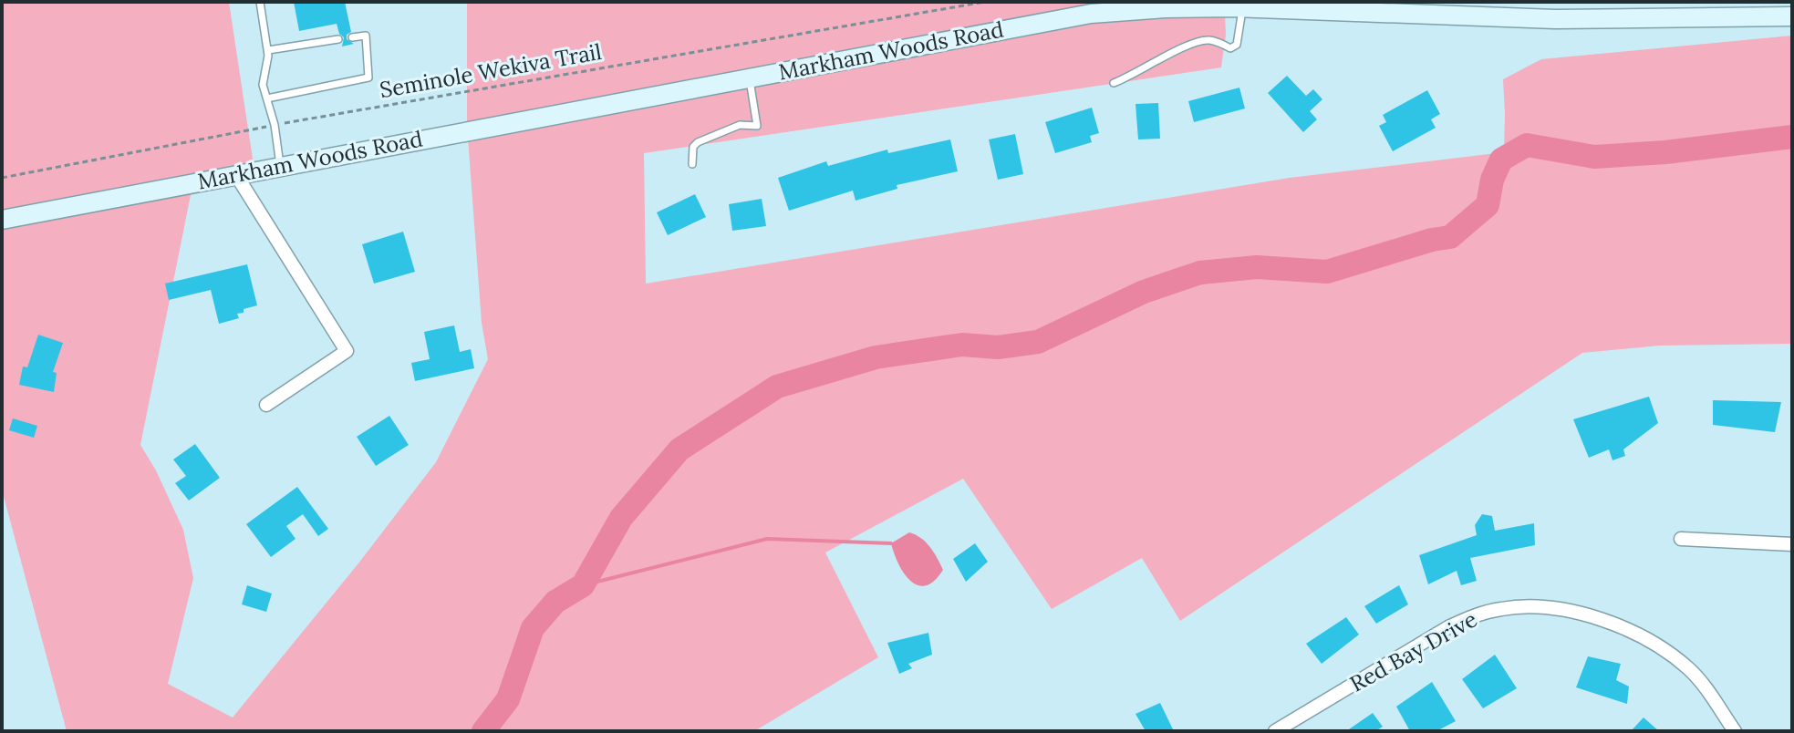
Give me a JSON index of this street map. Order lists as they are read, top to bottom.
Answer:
{
  "streets": {
    "main road": ["Markham Woods Road"],
    "street": ["Red Bay Drive"],
    "path": ["Seminole Wekiva Trail"]
  }
}
